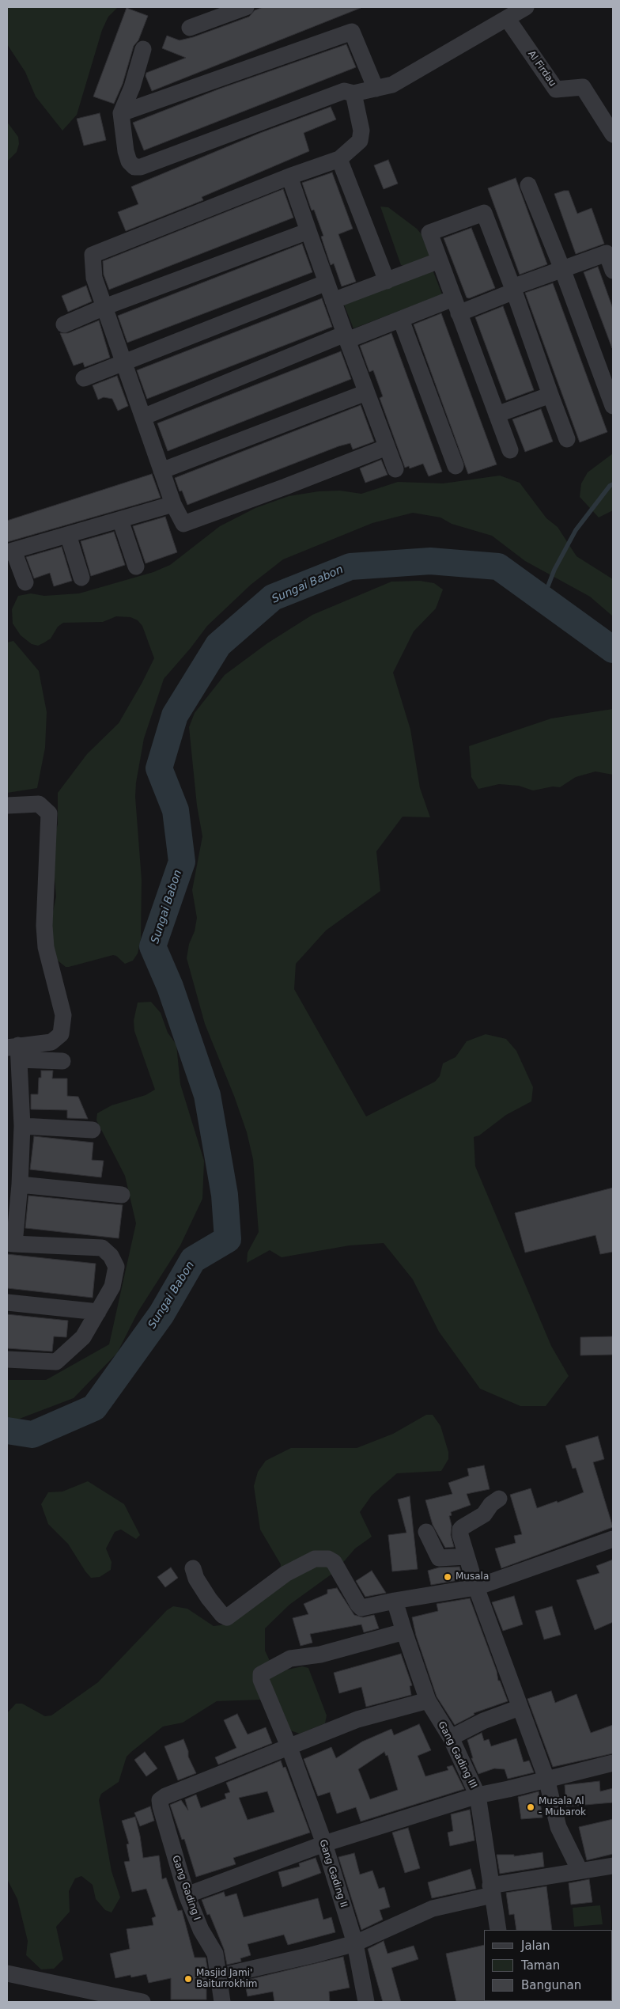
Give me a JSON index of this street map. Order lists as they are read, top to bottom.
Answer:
{
  "streets": {
    "street": [
      "Al Firdau",
      "Gang Gading III",
      "Gang Gading II",
      "Gang Gading I"
    ]
  },
  "crossings": [
    ["Gang Gading III", "Gang Gading II"],
    ["Gang Gading II", "Gang Gading I"]
  ],
  "water": ["Sungai Babon"],
  "places": ["Musala", "Musala Al - Mubarok", "Masjid Jami' Baiturrokhim"],
  "legend": ["Jalan", "Taman", "Bangunan"]
}
